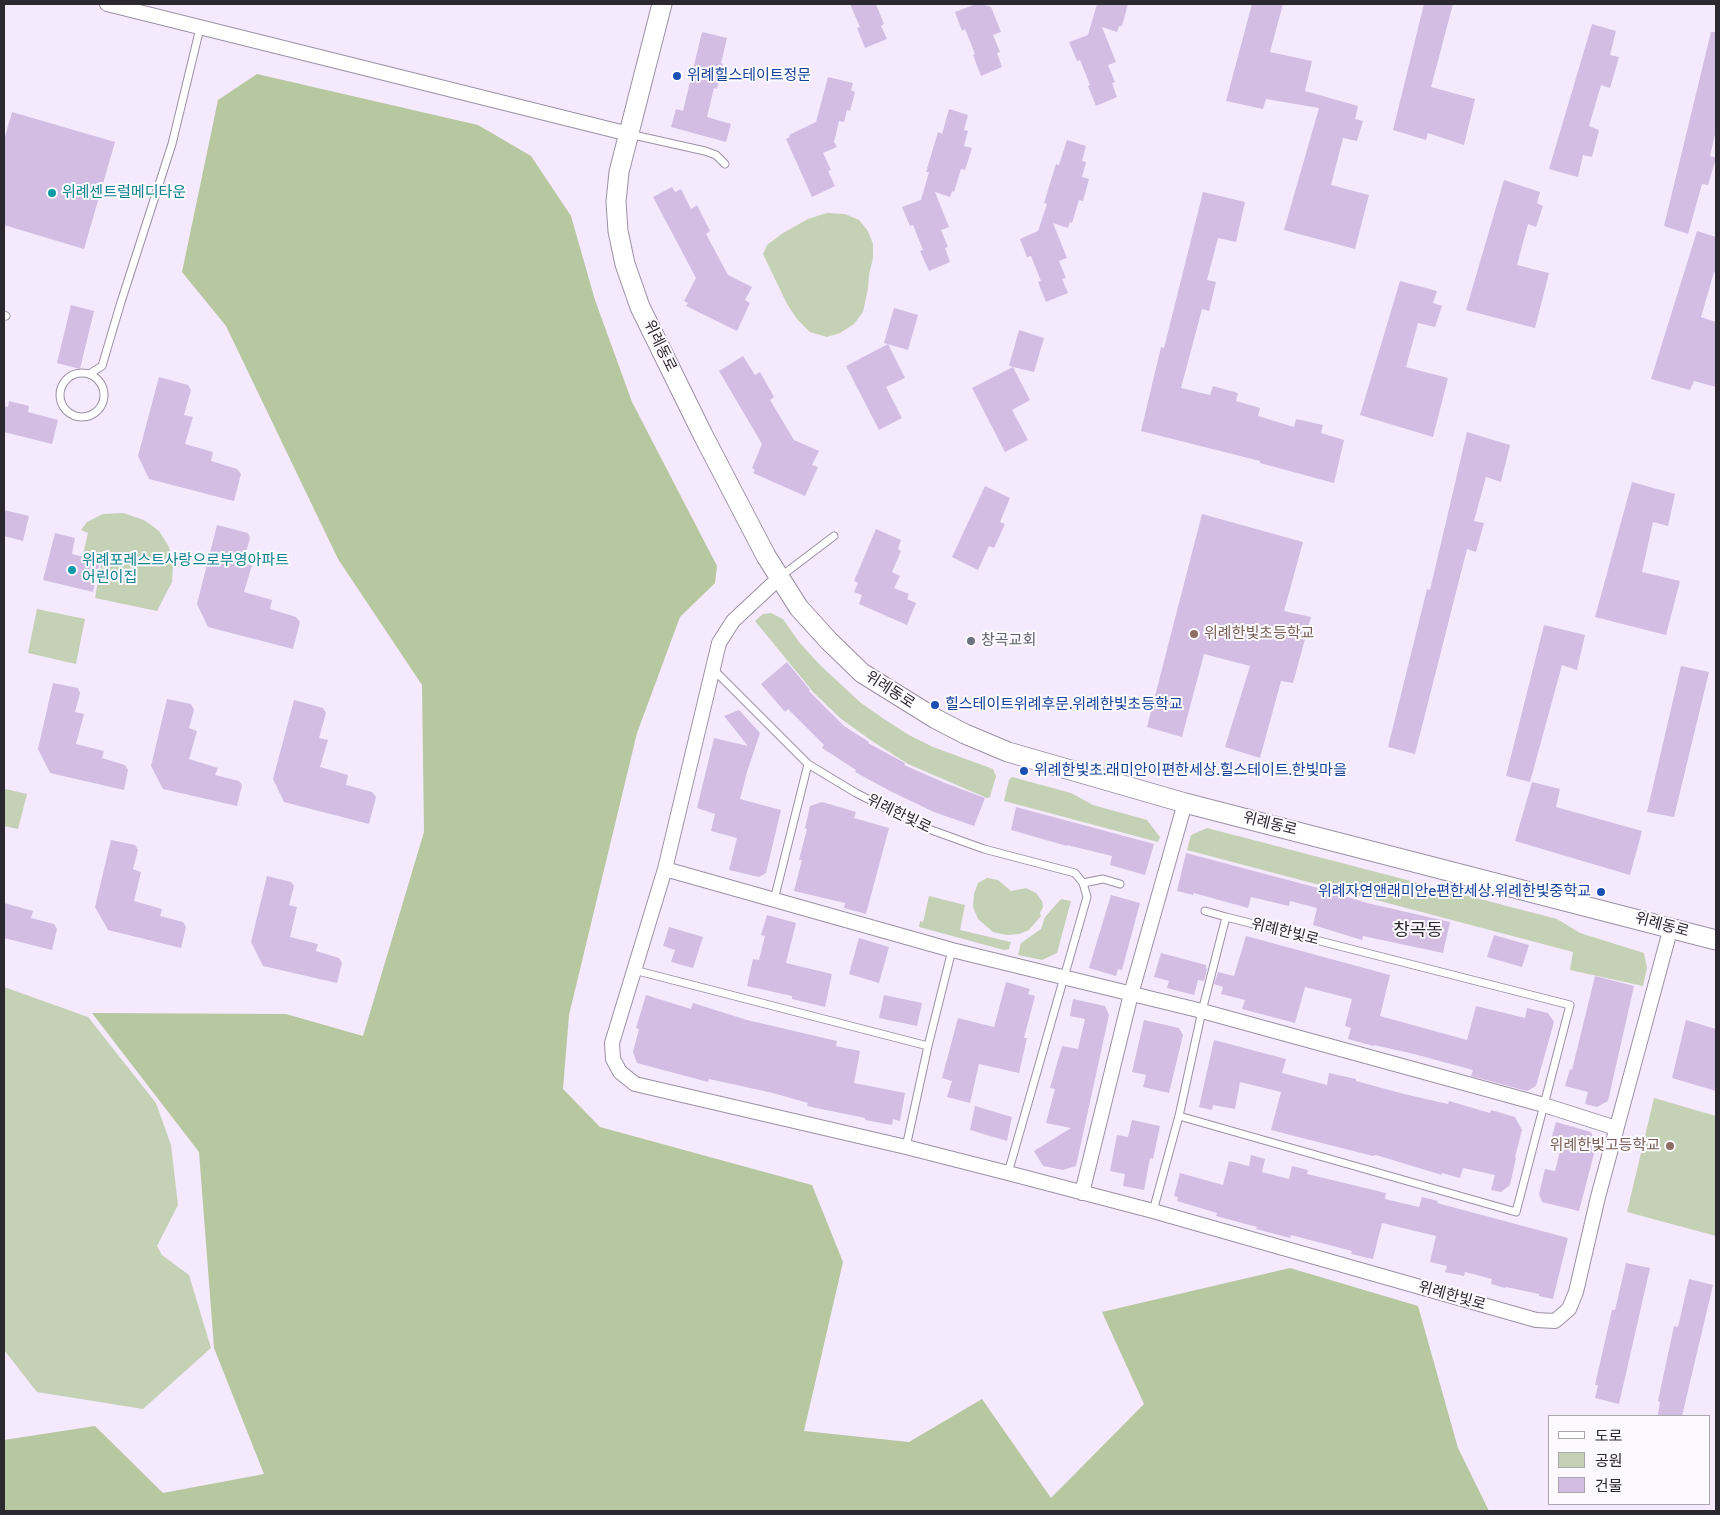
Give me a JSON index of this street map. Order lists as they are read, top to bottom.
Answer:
{
  "streets": {
    "street": ["위례동로", "위례한빛로"]
  },
  "crossings": [
    ["위례동로", "위례한빛로"]
  ],
  "districts": ["창곡동"],
  "places": [
    "위례힐스테이트정문",
    "위례센트럴메디타운",
    "위례포레스트사랑으로부영아파트 어린이집",
    "위례한빛초등학교",
    "창곡교회",
    "힐스테이트위례후문.위례한빛초등학교",
    "위례한빛초.래미안이편한세상.힐스테이트.한빛마을",
    "위례자연앤래미안e편한세상.위례한빛중학교",
    "위례한빛고등학교"
  ],
  "legend": ["도로", "공원", "건물"]
}
